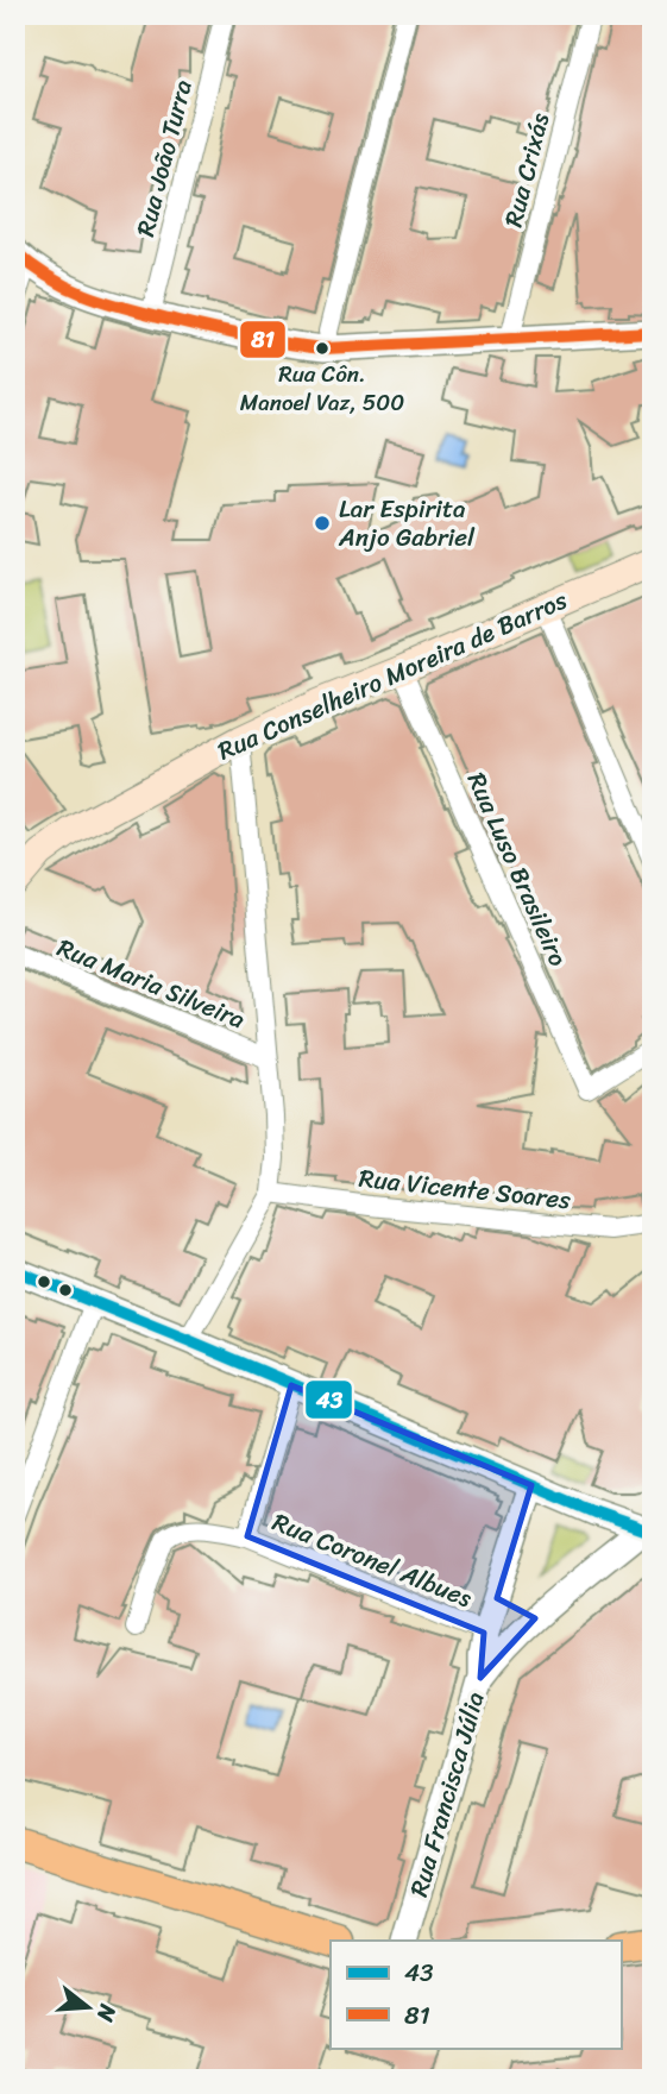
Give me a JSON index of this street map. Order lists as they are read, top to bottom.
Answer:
{
  "streets": {
    "main road": ["Rua Conselheiro Moreira de Barros"],
    "street": [
      "Rua João Turra",
      "Rua Crixás",
      "Rua Luso Brasileiro",
      "Rua Maria Silveira",
      "Rua Vicente Soares",
      "Rua Coronel Albues",
      "Rua Francisca Júlia"
    ]
  },
  "crossings": [
    ["Rua Conselheiro Moreira de Barros", "Rua Luso Brasileiro"]
  ],
  "places": ["Rua Côn. Manoel Vaz, 500", "Lar Espirita Anjo Gabriel"],
  "lines": ["transit line 81", "transit line 43"],
  "legend": ["43", "81"],
  "north": "right"
}
